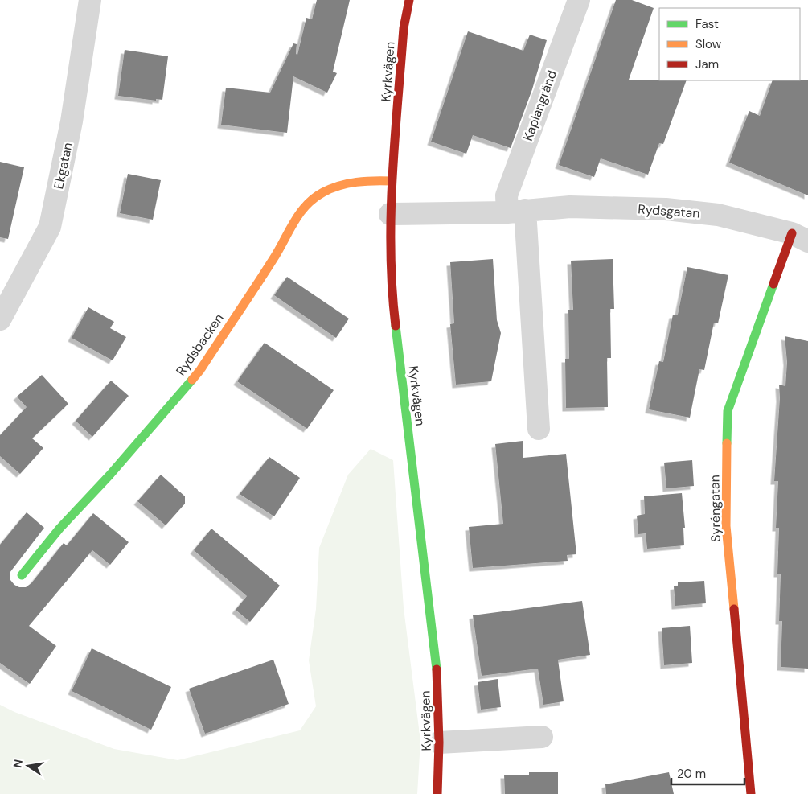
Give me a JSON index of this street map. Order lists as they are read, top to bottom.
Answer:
{
  "streets": {
    "street": [
      "Kyrkvägen",
      "Kaplangränd",
      "Ekgatan",
      "Rydsgatan",
      "Rydsbacken",
      "Syréngatan"
    ]
  },
  "crossings": [
    ["Kyrkvägen", "Rydsgatan"],
    ["Kyrkvägen", "Rydsbacken"],
    ["Kaplangränd", "Rydsgatan"],
    ["Rydsgatan", "Syréngatan"]
  ],
  "legend": ["Fast", "Slow", "Jam"],
  "scale_bar": "20 m",
  "north": "left"
}
